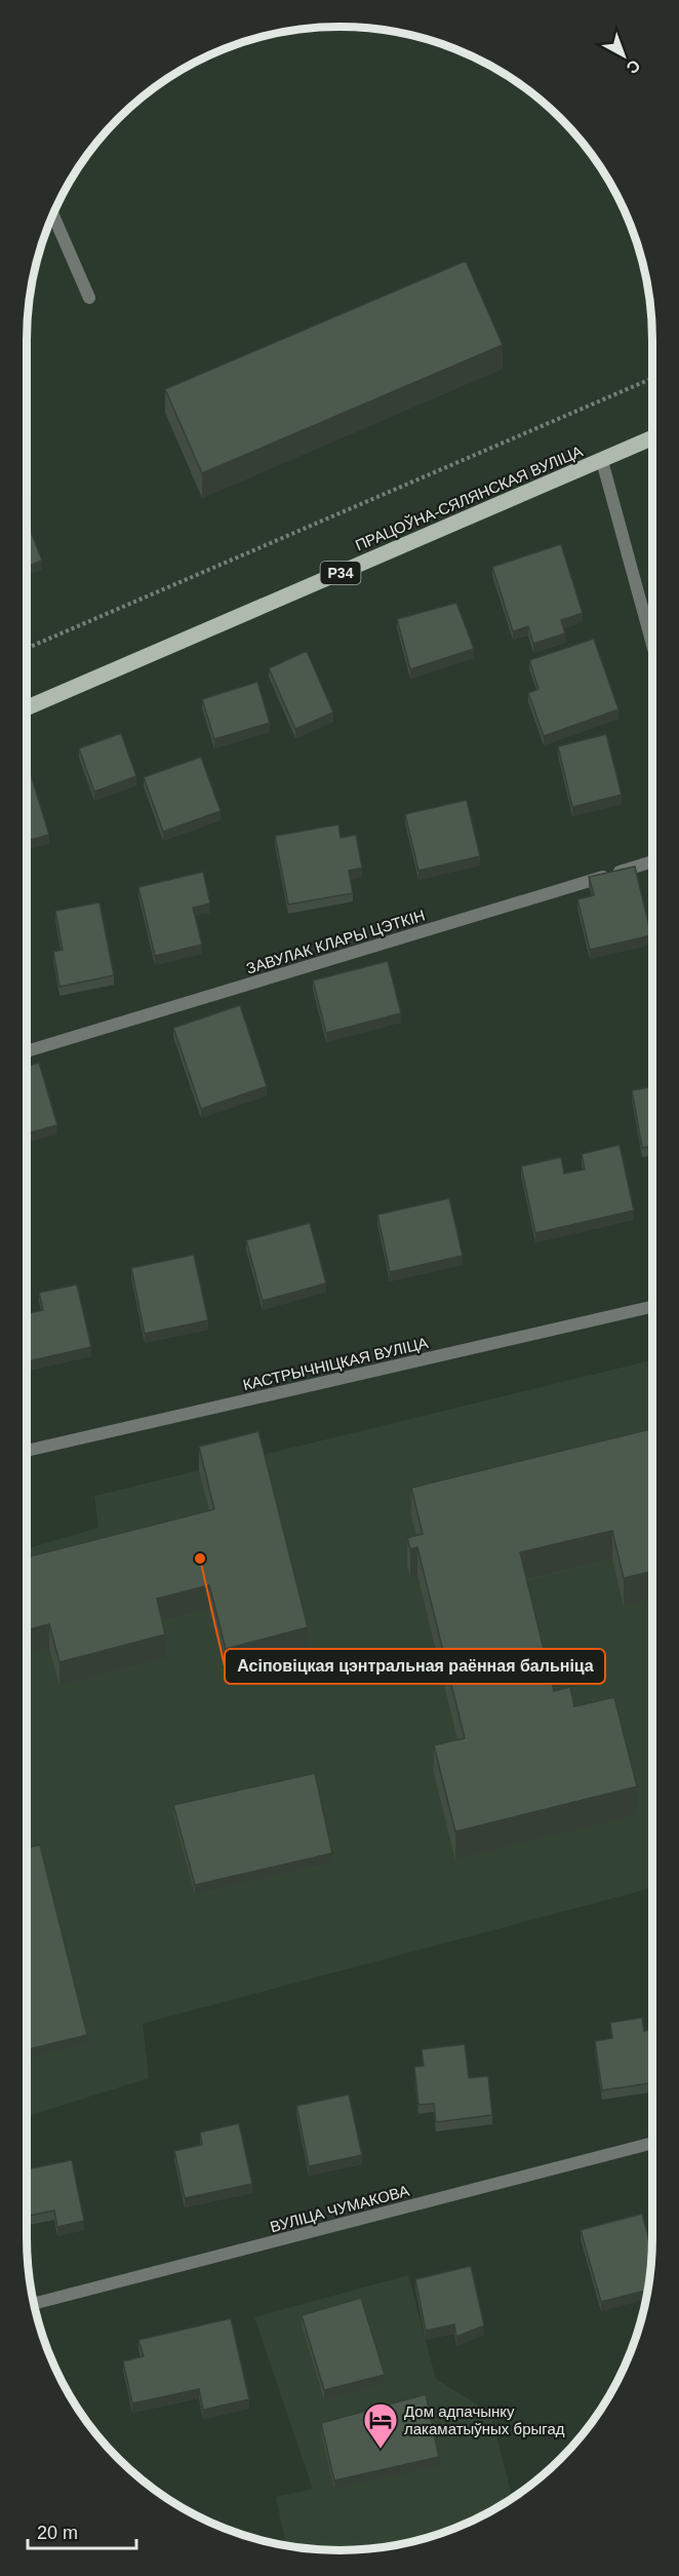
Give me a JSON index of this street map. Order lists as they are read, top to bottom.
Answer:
{
  "streets": {
    "main road": ["ПРАЦОЎНА-СЯЛЯНСКАЯ ВУЛІЦА", "Р34"],
    "street": ["ЗАВУЛАК КЛАРЫ ЦЭТКІН", "КАСТРЫЧНІЦКАЯ ВУЛІЦА", "ВУЛІЦА ЧУМАКОВА"]
  },
  "places": {
    "other": ["Асіповіцкая цэнтральная раённая бальніца"],
    "hotel": ["Дом адпачынку лакаматыўных брыгад"]
  },
  "scale_bar": "20 m",
  "north": "bottom right"
}
